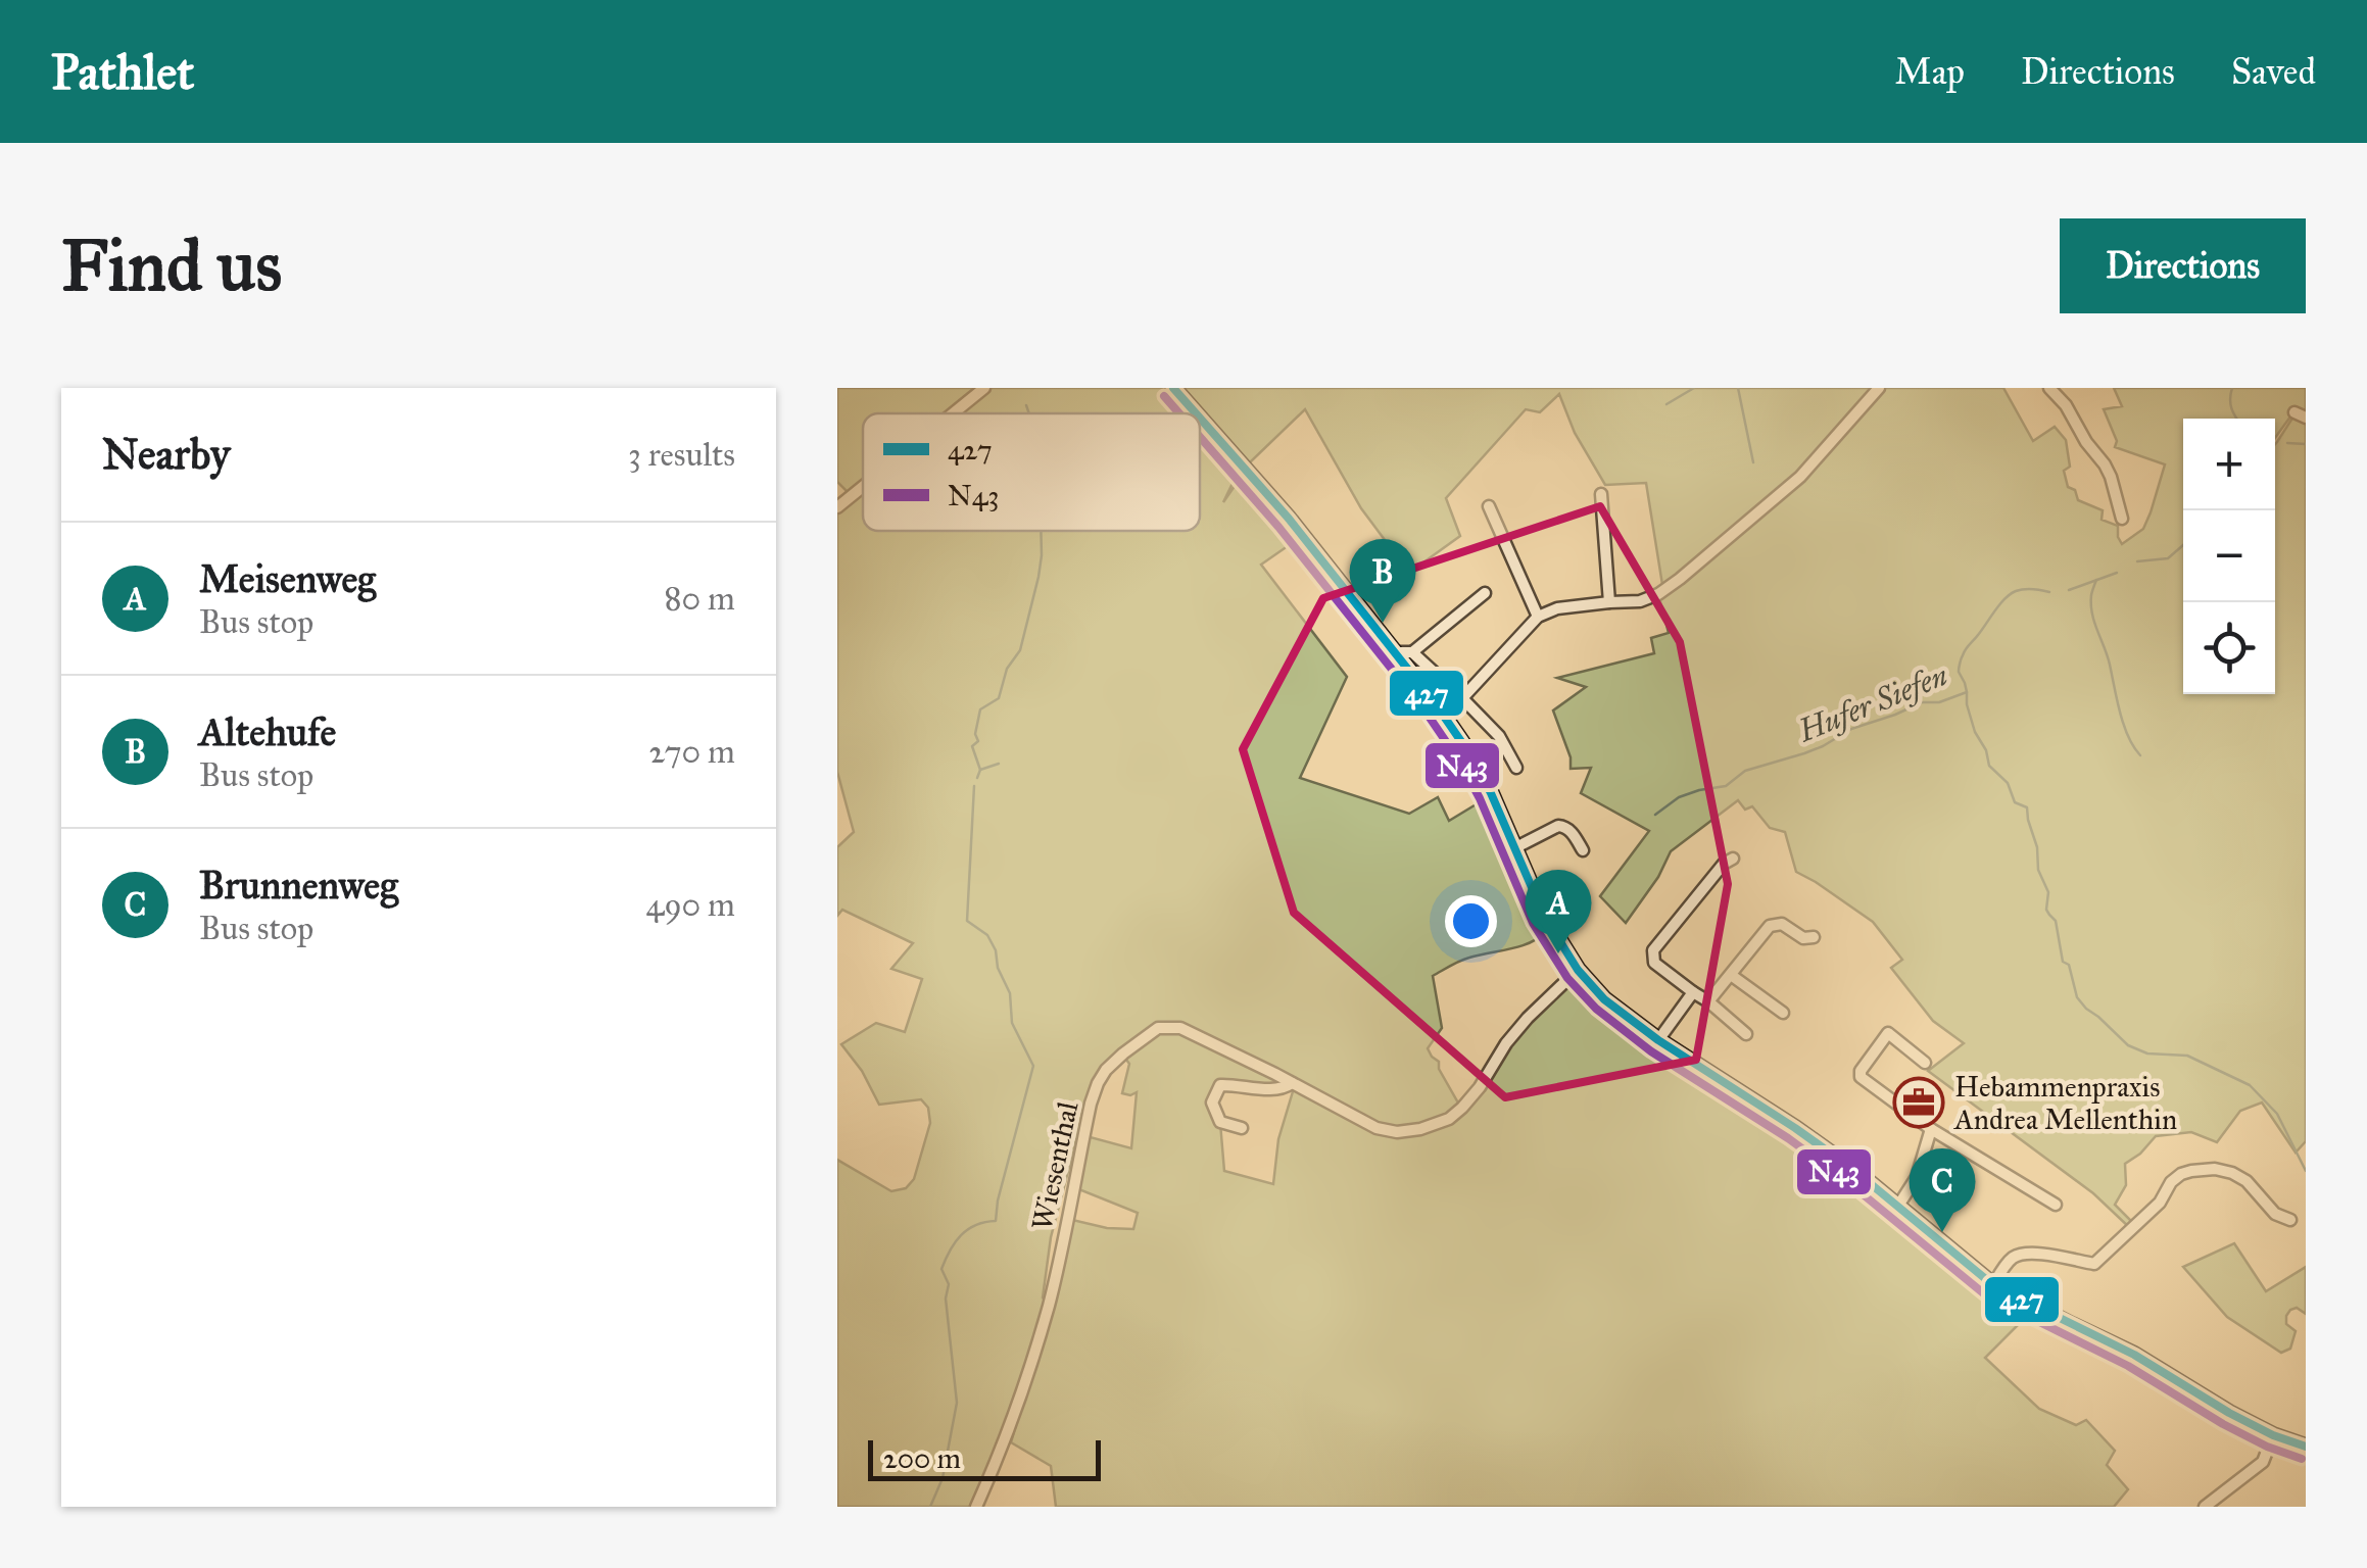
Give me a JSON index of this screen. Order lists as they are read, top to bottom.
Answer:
{
  "streets": {
    "street": ["Wiesenthal"]
  },
  "water": ["Hufer Siefen"],
  "places": {
    "office": ["Hebammenpraxis Andrea Mellenthin"]
  },
  "lines": ["transit line 427", "transit line N43"],
  "legend": ["427", "N43"],
  "scale_bar": "200 m",
  "page": {
    "header": "Pathlet",
    "nav": ["Map", "Directions", "Saved"],
    "buttons": "Directions",
    "title": "Find us",
    "heading": ["Nearby", "3 results"],
    "map_buttons": ["+", "−"],
    "list": [
      {
        "mark": "A",
        "name": "Meisenweg",
        "note": "Bus stop",
        "value": "80 m"
      },
      {
        "mark": "B",
        "name": "Altehufe",
        "note": "Bus stop",
        "value": "270 m"
      },
      {
        "mark": "C",
        "name": "Brunnenweg",
        "note": "Bus stop",
        "value": "490 m"
      }
    ],
    "pins": ["B", "A", "C"],
    "scale": "200 m"
  }
}
